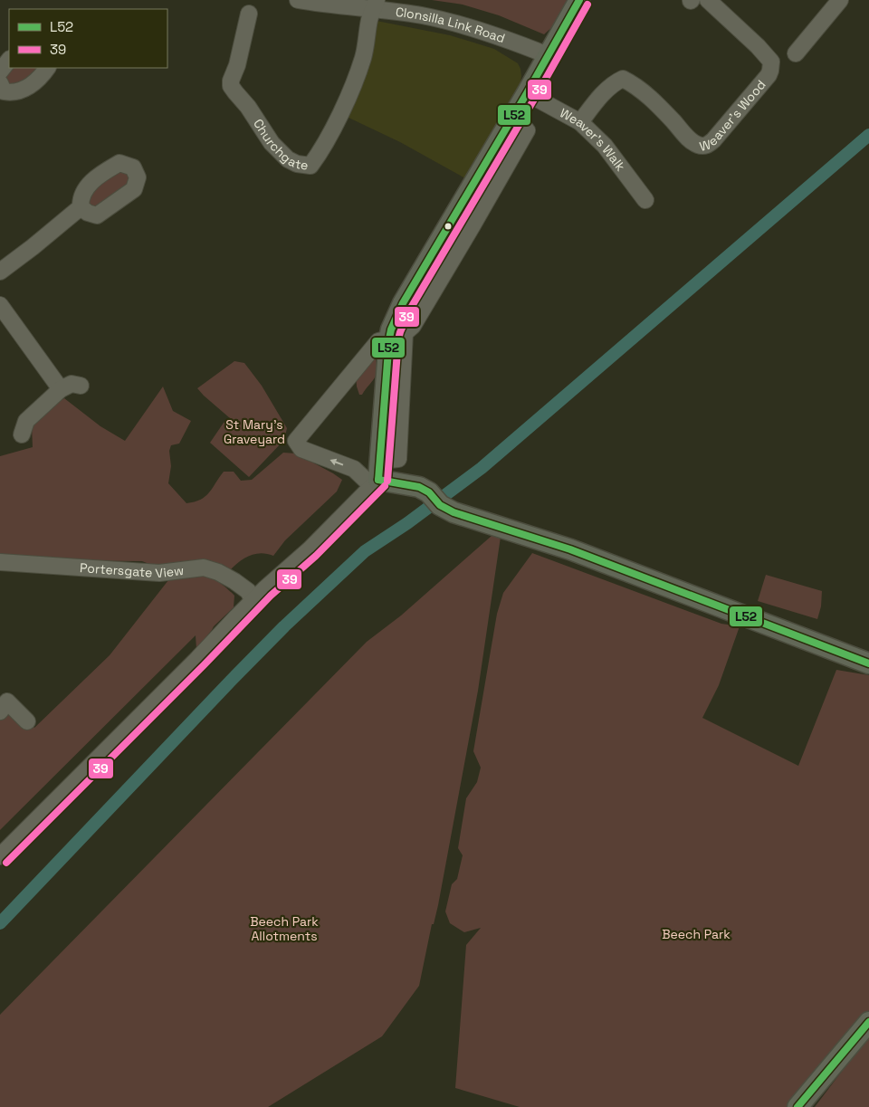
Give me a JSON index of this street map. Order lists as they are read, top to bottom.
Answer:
{
  "streets": {
    "street": [
      "Clonsilla Link Road",
      "Weaver's Wood",
      "Churchgate",
      "Weaver's Walk",
      "Portersgate View"
    ]
  },
  "crossings": [
    ["Clonsilla Link Road", "Churchgate"],
    ["Weaver's Wood", "Weaver's Walk"]
  ],
  "parks": ["St Mary's Graveyard", "Beech Park Allotments", "Beech Park"],
  "lines": ["transit line L52", "transit line 39"],
  "legend": ["L52", "39"]
}
